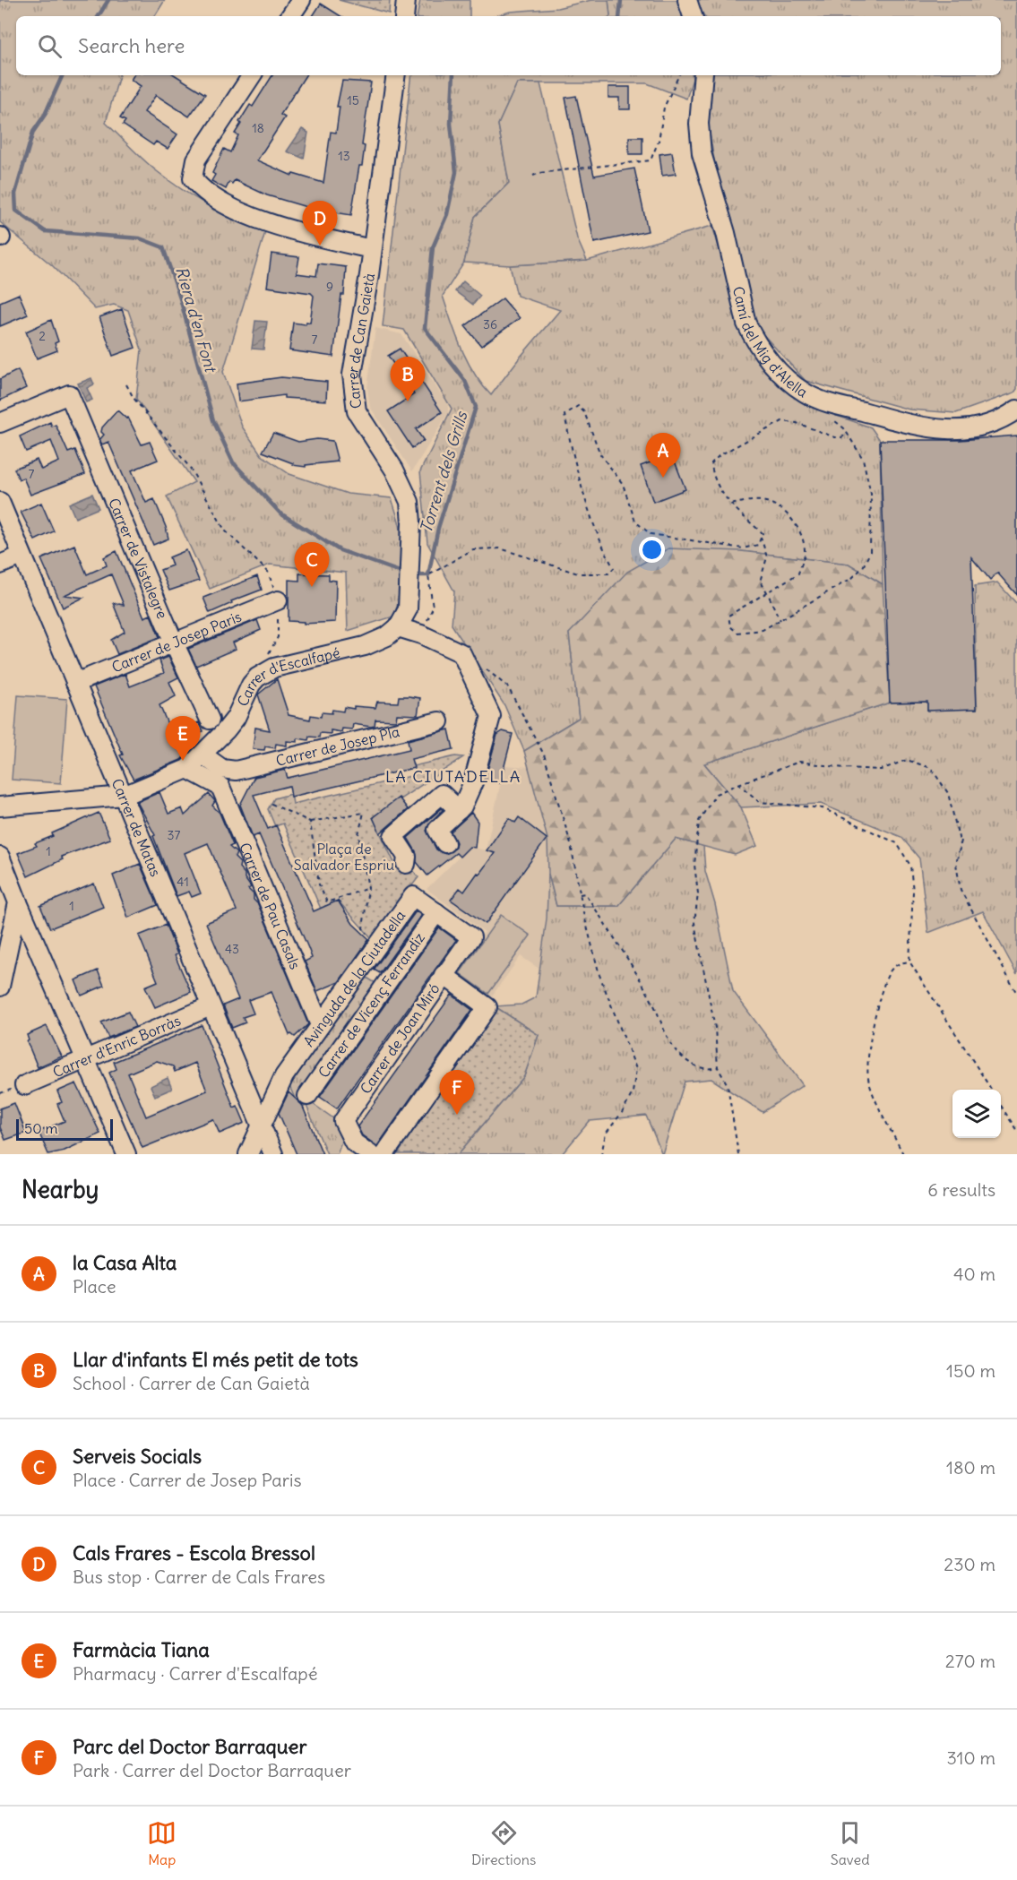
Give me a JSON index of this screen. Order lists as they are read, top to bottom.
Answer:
{
  "streets": {
    "street": [
      "Camí del Mig d'Alella",
      "Carrer de Can Gaietà",
      "Carrer de Vistalegre",
      "Carrer de Josep Paris",
      "Carrer d'Escalfapé",
      "Carrer de Josep Pla",
      "Carrer de Matas",
      "Carrer de Pau Casals",
      "Avinguda de la Ciutadella",
      "Carrer de Vicenç Ferrandiz",
      "Carrer de Joan Miró",
      "Carrer d'Enric Borràs"
    ]
  },
  "crossings": [
    ["Carrer de Can Gaietà", "Carrer d'Escalfapé"],
    ["Carrer de Vistalegre", "Carrer de Josep Paris"],
    ["Carrer de Josep Paris", "Carrer de Matas"],
    ["Carrer d'Escalfapé", "Carrer de Matas"],
    ["Carrer de Josep Pla", "Carrer de Pau Casals"],
    ["Carrer de Matas", "Avinguda de la Ciutadella"],
    ["Carrer de Matas", "Carrer d'Enric Borràs"],
    ["Carrer de Pau Casals", "Avinguda de la Ciutadella"],
    ["Avinguda de la Ciutadella", "Carrer de Vicenç Ferrandiz"],
    ["Avinguda de la Ciutadella", "Carrer de Joan Miró"]
  ],
  "districts": ["LA CIUTADELLA"],
  "water": ["Riera d'en Font", "Torrent dels Grills"],
  "parks": ["Plaça de Salvador Espriu"],
  "house_numbers": [
    "15",
    "18",
    "13",
    "9",
    "36",
    "2",
    "7",
    "7",
    "37",
    "1",
    "41",
    "1",
    "43"
  ],
  "scale_bar": "50 m",
  "page": {
    "search": "Search here",
    "pins": [
      "D",
      "B",
      "A",
      "C",
      "E",
      "F"
    ],
    "scale": "50 m",
    "heading": ["Nearby", "6 results"],
    "list": [
      {
        "mark": "A",
        "name": "la Casa Alta",
        "note": "Place",
        "value": "40 m"
      },
      {
        "mark": "B",
        "name": "Llar d'infants El més petit de tots",
        "note": "School · Carrer de Can Gaietà",
        "value": "150 m"
      },
      {
        "mark": "C",
        "name": "Serveis Socials",
        "note": "Place · Carrer de Josep Paris",
        "value": "180 m"
      },
      {
        "mark": "D",
        "name": "Cals Frares - Escola Bressol",
        "note": "Bus stop · Carrer de Cals Frares",
        "value": "230 m"
      },
      {
        "mark": "E",
        "name": "Farmàcia Tiana",
        "note": "Pharmacy · Carrer d'Escalfapé",
        "value": "270 m"
      },
      {
        "mark": "F",
        "name": "Parc del Doctor Barraquer",
        "note": "Park · Carrer del Doctor Barraquer",
        "value": "310 m"
      }
    ],
    "nav": ["Map", "Directions", "Saved"]
  }
}
